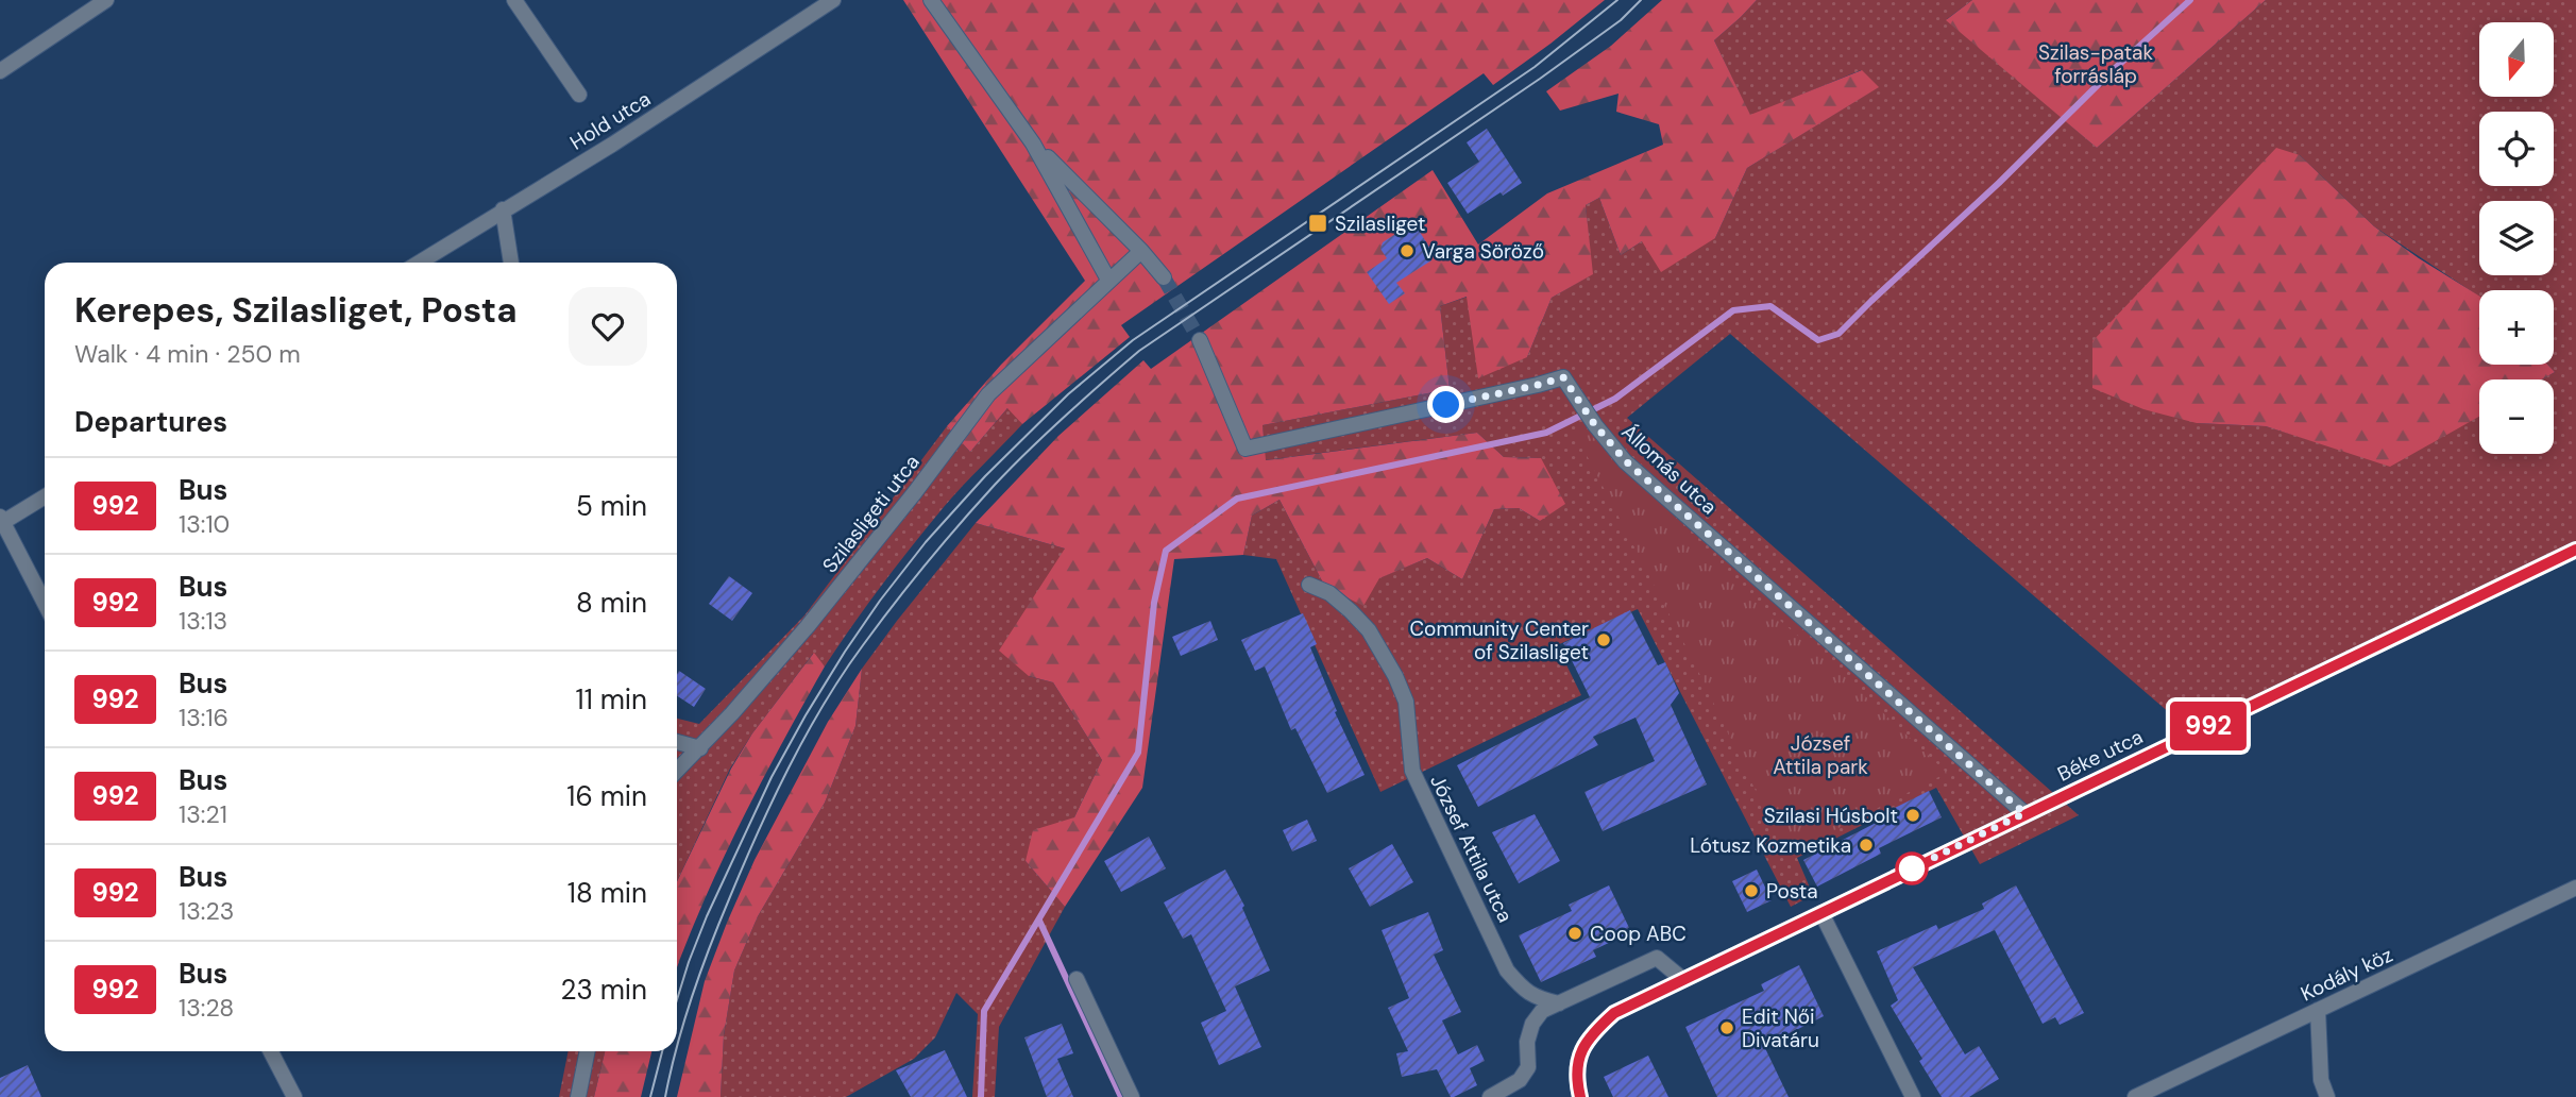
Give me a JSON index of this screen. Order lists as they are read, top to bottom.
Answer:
{
  "streets": {
    "street": [
      "Hold utca",
      "Állomás utca",
      "Szilasligeti utca",
      "Béke utca",
      "József Attila utca",
      "Kodály köz"
    ]
  },
  "crossings": [
    ["Állomás utca", "Béke utca"]
  ],
  "parks": ["Szilas-patak forrásláp", "József Attila park"],
  "places": {
    "transit": ["Szilasliget"],
    "other": [
      "Varga Söröző",
      "Community Center of Szilasliget",
      "Szilasi Húsbolt",
      "Lótusz Kozmetika",
      "Posta",
      "Coop ABC",
      "Edit Női Divatáru"
    ]
  },
  "lines": ["bus line 992"],
  "north": "bottom",
  "page": {
    "on_map": "992",
    "map_buttons": ["+", "−"],
    "heading": [
      ["Kerepes, Szilasliget, Posta", "Walk · 4 min · 250 m"],
      "Departures"
    ],
    "list": [
      {
        "mark": "992",
        "name": "Bus",
        "note": "13:10",
        "value": "5 min"
      },
      {
        "mark": "992",
        "name": "Bus",
        "note": "13:13",
        "value": "8 min"
      },
      {
        "mark": "992",
        "name": "Bus",
        "note": "13:16",
        "value": "11 min"
      },
      {
        "mark": "992",
        "name": "Bus",
        "note": "13:21",
        "value": "16 min"
      },
      {
        "mark": "992",
        "name": "Bus",
        "note": "13:23",
        "value": "18 min"
      },
      {
        "mark": "992",
        "name": "Bus",
        "note": "13:28",
        "value": "23 min"
      }
    ]
  }
}
